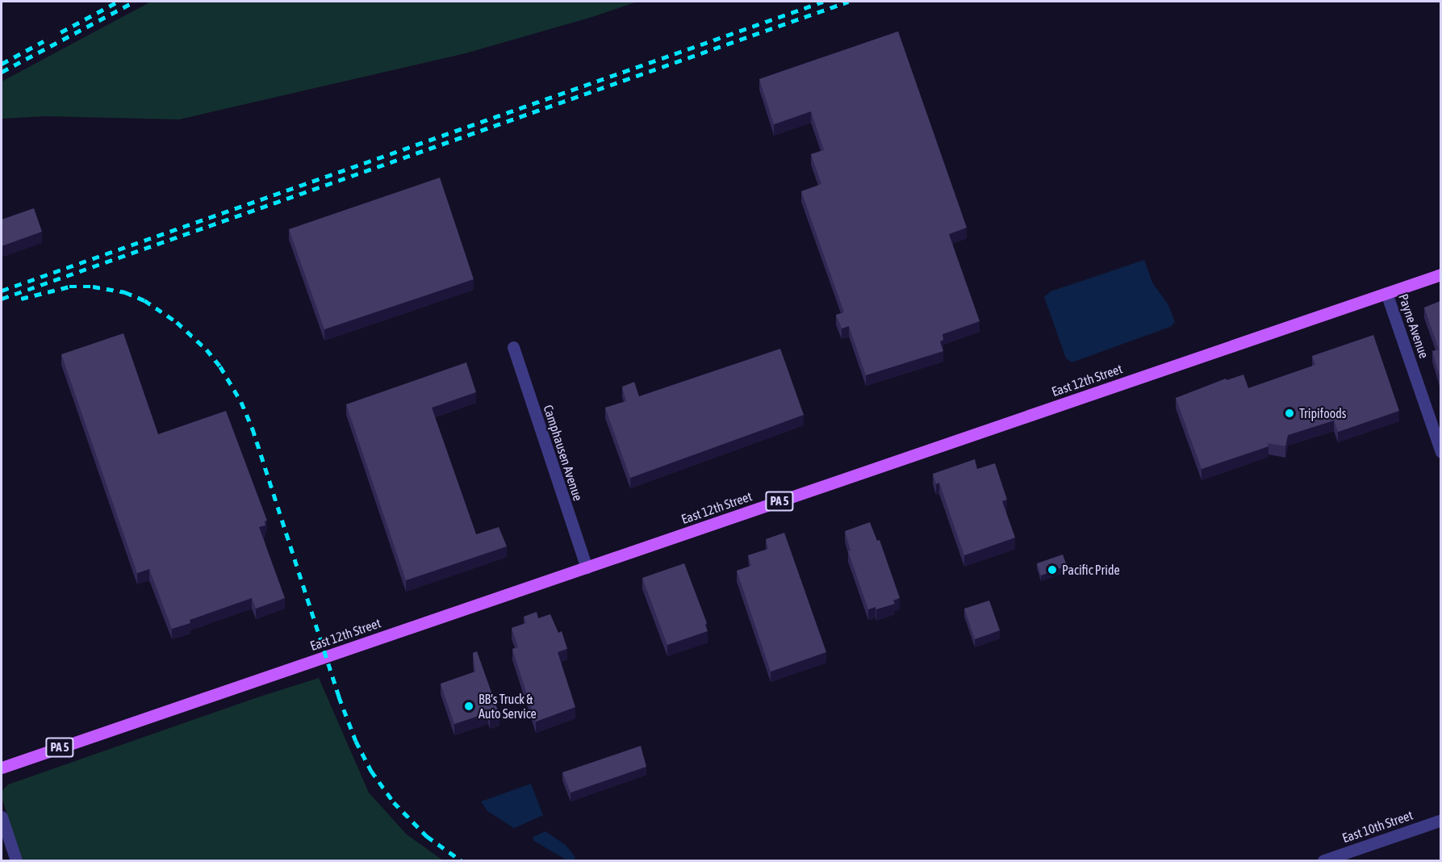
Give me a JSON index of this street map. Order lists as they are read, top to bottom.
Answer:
{
  "streets": {
    "main road": ["East 12th Street", "PA 5"],
    "street": ["Payne Avenue", "Camphausen Avenue", "East 10th Street"]
  },
  "crossings": [
    ["Payne Avenue", "East 12th Street"],
    ["East 12th Street", "Camphausen Avenue"]
  ],
  "places": ["Tripifoods", "Pacific Pride", "BB's Truck & Auto Service"]
}
